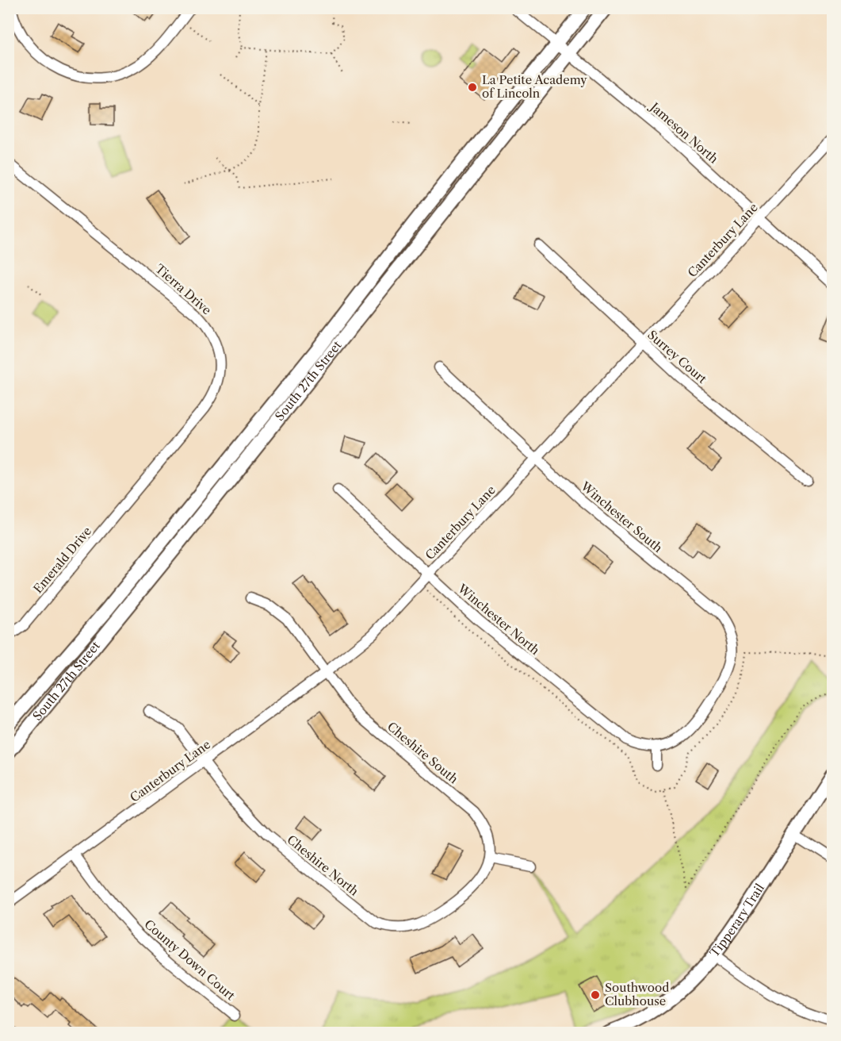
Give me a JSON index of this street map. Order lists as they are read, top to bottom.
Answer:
{
  "streets": {
    "main road": ["South 27th Street", "Tipperary Trail"],
    "street": [
      "Jameson North",
      "Canterbury Lane",
      "Tierra Drive",
      "Surrey Court",
      "Winchester South",
      "Emerald Drive",
      "Winchester North",
      "Cheshire South",
      "Cheshire North",
      "County Down Court"
    ]
  },
  "crossings": [
    ["Jameson North", "Canterbury Lane"],
    ["Jameson North", "South 27th Street"],
    ["Canterbury Lane", "Surrey Court"],
    ["Canterbury Lane", "Winchester South"],
    ["Canterbury Lane", "Winchester North"],
    ["Canterbury Lane", "Cheshire South"],
    ["Canterbury Lane", "Cheshire North"],
    ["Canterbury Lane", "County Down Court"],
    ["Tierra Drive", "Emerald Drive"],
    ["Winchester South", "Winchester North"],
    ["Cheshire South", "Cheshire North"]
  ],
  "places": ["La Petite Academy of Lincoln", "Southwood Clubhouse"]
}
